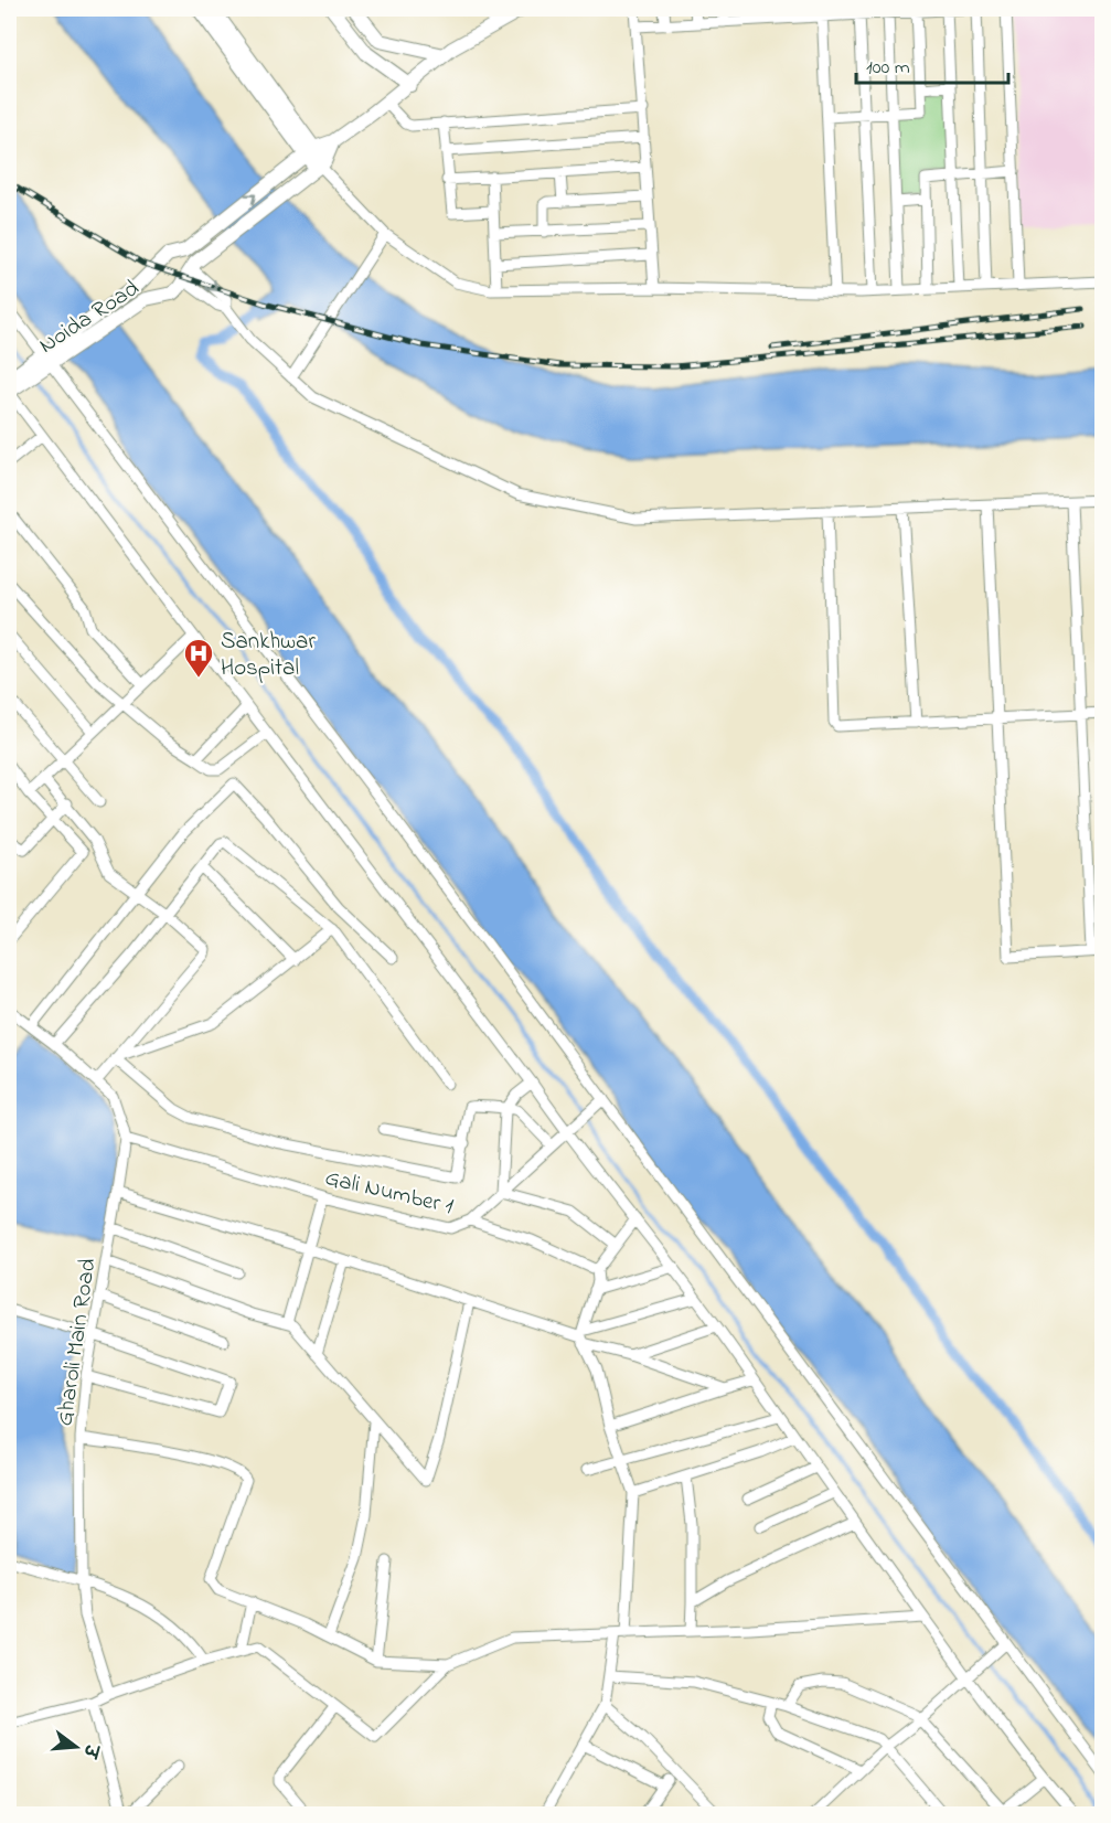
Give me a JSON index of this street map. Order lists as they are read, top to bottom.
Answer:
{
  "streets": {
    "main road": ["Noida Road"],
    "street": ["Gali Number 1", "Gharoli Main Road"]
  },
  "crossings": [
    ["Gali Number 1", "Gharoli Main Road"]
  ],
  "places": {
    "hospital": ["Sankhwar Hospital"]
  },
  "scale_bar": "100 m",
  "north": "right"
}
